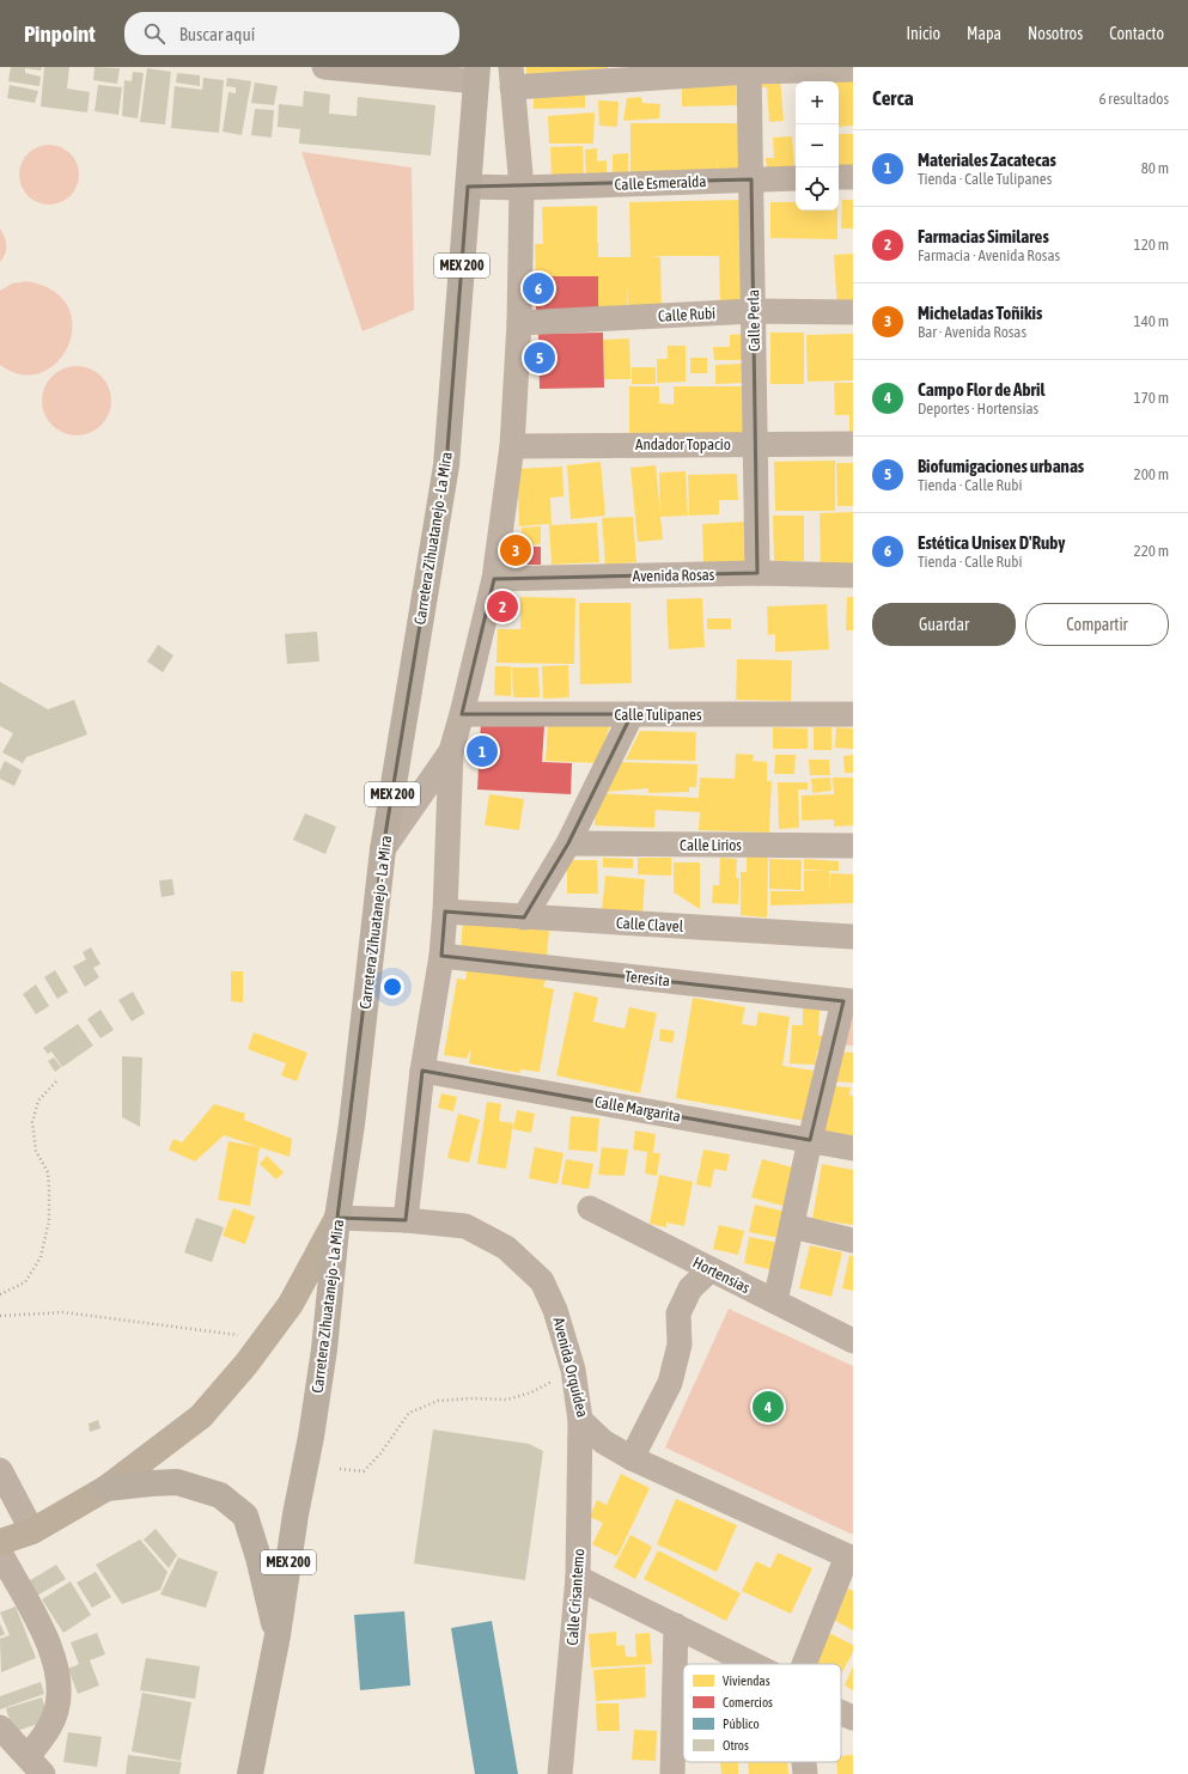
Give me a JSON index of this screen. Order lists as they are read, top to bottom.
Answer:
{
  "streets": {
    "highway": ["MEX 200", "Carretera Zihuatanejo - La Mira"],
    "street": [
      "Calle Esmeralda",
      "Calle Rubí",
      "Calle Perla",
      "Andador Topacio",
      "Avenida Rosas",
      "Calle Tulipanes",
      "Calle Lirios",
      "Calle Clavel",
      "Teresita",
      "Calle Margarita",
      "Hortensias",
      "Avenida Orquídea",
      "Calle Crisantemo"
    ]
  },
  "crossings": [
    ["Calle Esmeralda", "Calle Perla"],
    ["Calle Esmeralda", "Carretera Zihuatanejo - La Mira"],
    ["Calle Rubí", "Calle Perla"],
    ["Calle Perla", "Andador Topacio"],
    ["Calle Perla", "Avenida Rosas"],
    ["Carretera Zihuatanejo - La Mira", "Avenida Orquídea"],
    ["Avenida Orquídea", "Calle Crisantemo"]
  ],
  "legend": [
    "Viviendas",
    "Comercios",
    "Público",
    "Otros"
  ],
  "page": {
    "header": "Pinpoint",
    "search": "Buscar aquí",
    "nav": [
      "Inicio",
      "Mapa",
      "Nosotros",
      "Contacto"
    ],
    "heading": ["Cerca", "6 resultados"],
    "map_buttons": ["+", "−"],
    "list": [
      {
        "mark": "1",
        "name": "Materiales Zacatecas",
        "note": "Tienda · Calle Tulipanes",
        "value": "80 m"
      },
      {
        "mark": "2",
        "name": "Farmacias Similares",
        "note": "Farmacia · Avenida Rosas",
        "value": "120 m"
      },
      {
        "mark": "3",
        "name": "Micheladas Toñikis",
        "note": "Bar · Avenida Rosas",
        "value": "140 m"
      },
      {
        "mark": "4",
        "name": "Campo Flor de Abril",
        "note": "Deportes · Hortensias",
        "value": "170 m"
      },
      {
        "mark": "5",
        "name": "Biofumigaciones urbanas",
        "note": "Tienda · Calle Rubí",
        "value": "200 m"
      },
      {
        "mark": "6",
        "name": "Estética Unisex D'Ruby",
        "note": "Tienda · Calle Rubí",
        "value": "220 m"
      }
    ],
    "pins": [
      "6",
      "5",
      "3",
      "2",
      "1",
      "4"
    ],
    "buttons": ["Guardar", "Compartir"]
  }
}
